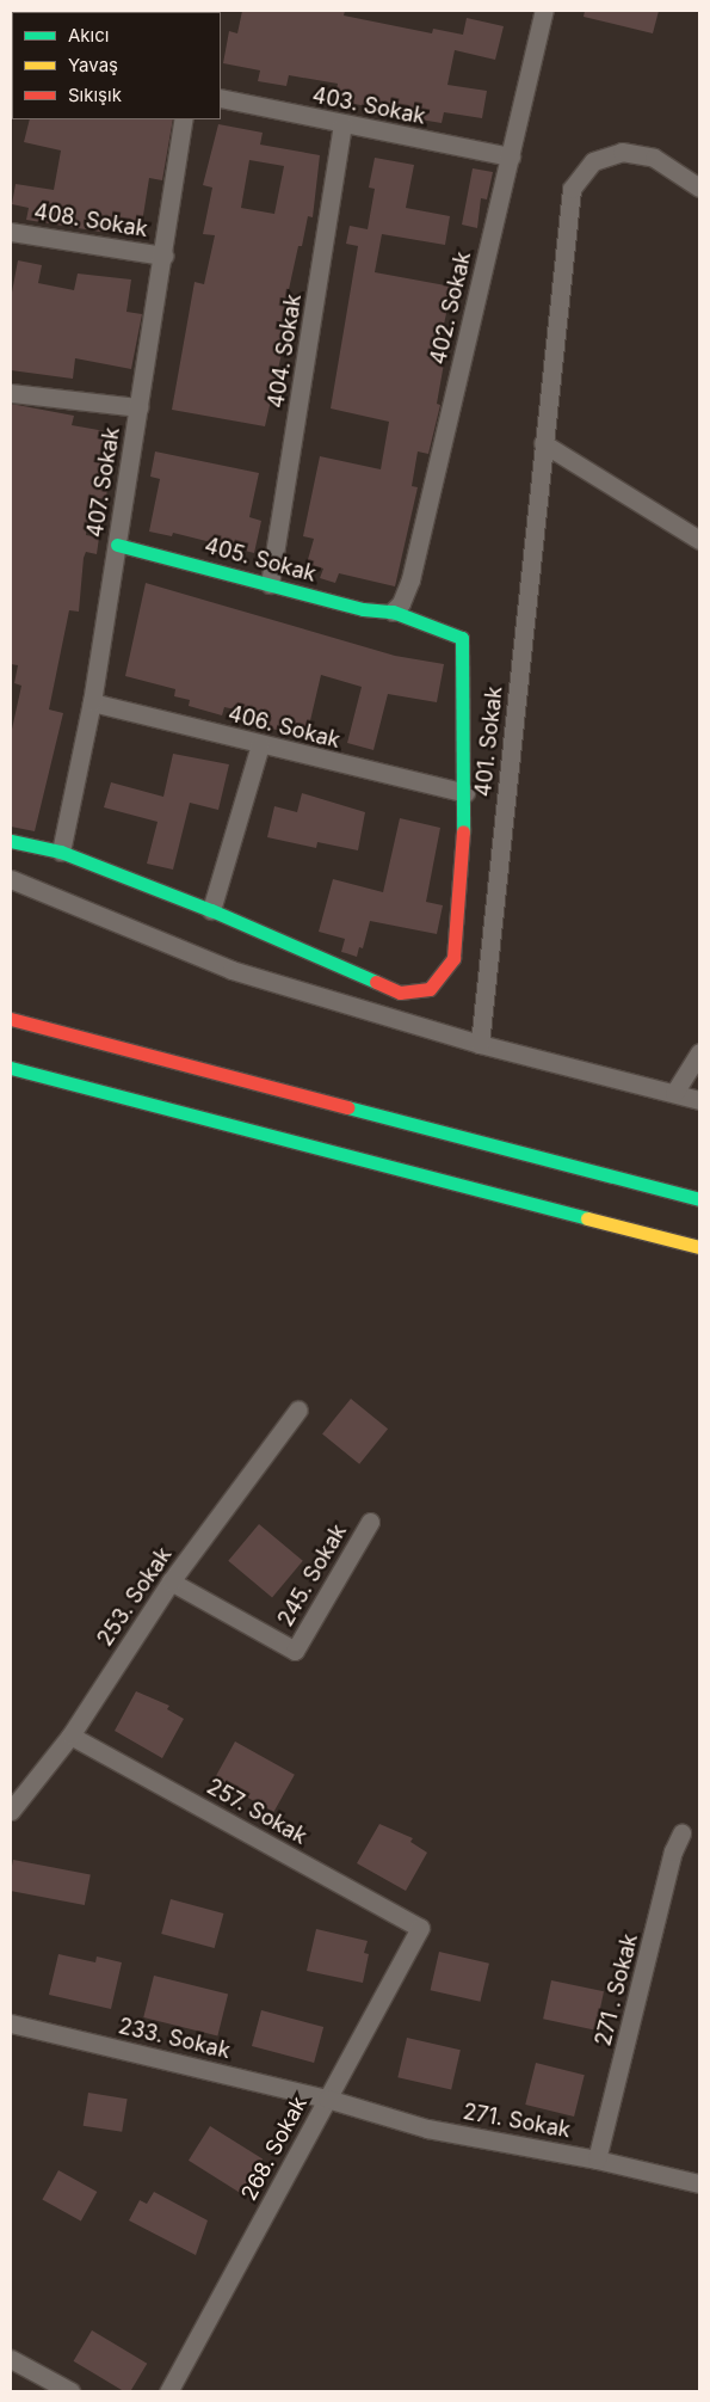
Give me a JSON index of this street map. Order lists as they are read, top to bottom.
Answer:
{
  "streets": {
    "main road": ["405. Sokak"],
    "street": [
      "403. Sokak",
      "408. Sokak",
      "402. Sokak",
      "404. Sokak",
      "407. Sokak",
      "406. Sokak",
      "401. Sokak",
      "245. Sokak",
      "253. Sokak",
      "257. Sokak",
      "271 . Sokak",
      "233. Sokak",
      "271. Sokak",
      "268. Sokak"
    ]
  },
  "crossings": [
    ["403. Sokak", "402. Sokak"],
    ["403. Sokak", "404. Sokak"],
    ["408. Sokak", "407. Sokak"],
    ["402. Sokak", "405. Sokak"],
    ["404. Sokak", "405. Sokak"],
    ["407. Sokak", "405. Sokak"],
    ["407. Sokak", "406. Sokak"],
    ["405. Sokak", "406. Sokak"],
    ["245. Sokak", "253. Sokak"],
    ["253. Sokak", "257. Sokak"],
    ["257. Sokak", "268. Sokak"],
    ["271 . Sokak", "271. Sokak"],
    ["233. Sokak", "271. Sokak"],
    ["233. Sokak", "268. Sokak"],
    ["271. Sokak", "268. Sokak"]
  ],
  "legend": ["Akıcı", "Yavaş", "Sıkışık"]
}
